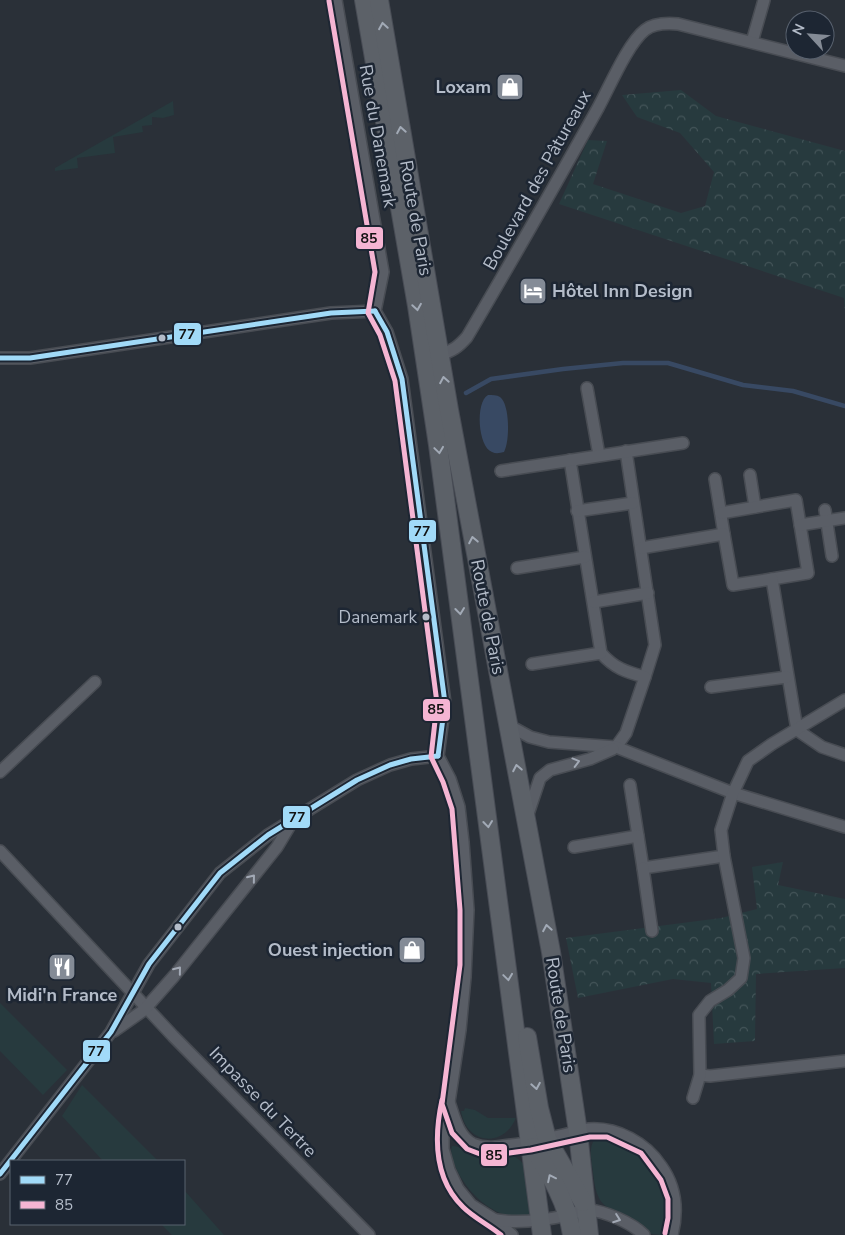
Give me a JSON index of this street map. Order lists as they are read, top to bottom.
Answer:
{
  "streets": {
    "main road": ["Route de Paris"],
    "street": ["Rue du Danemark", "Boulevard des Pâtureaux", "Impasse du Tertre"]
  },
  "crossings": [
    ["Boulevard des Pâtureaux", "Route de Paris"]
  ],
  "places": {
    "shop": ["Loxam", "Ouest injection"],
    "hotel": ["Hôtel Inn Design"],
    "other": ["Danemark"],
    "restaurant": ["Midi'n France"]
  },
  "lines": ["transit line 85", "transit line 77"],
  "legend": ["77", "85"],
  "north": "top left"
}
